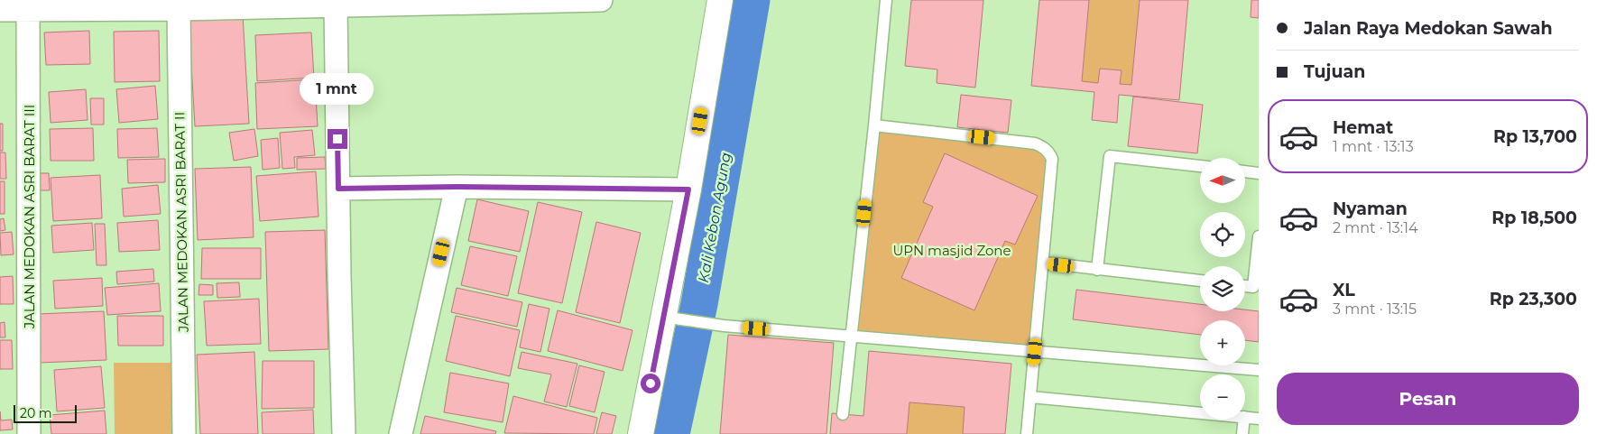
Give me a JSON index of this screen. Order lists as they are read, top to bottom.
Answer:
{
  "streets": {
    "street": ["JALAN MEDOKAN ASRI BARAT III", "JALAN MEDOKAN ASRI BARAT II"]
  },
  "water": ["Kali Kebon Agung"],
  "parks": ["UPN masjid Zone"],
  "scale_bar": "20 m",
  "north": "left",
  "page": {
    "banner": ["Jalan Raya Medokan Sawah", "Tujuan"],
    "bubble": "1 mnt",
    "list": [
      {
        "name": "Hemat",
        "note": "1 mnt · 13:13",
        "value": "Rp 13,700"
      },
      {
        "name": "Nyaman",
        "note": "2 mnt · 13:14",
        "value": "Rp 18,500"
      },
      {
        "name": "XL",
        "note": "3 mnt · 13:15",
        "value": "Rp 23,300"
      }
    ],
    "map_buttons": ["+", "−"],
    "buttons": "Pesan",
    "scale": "20 m"
  }
}
